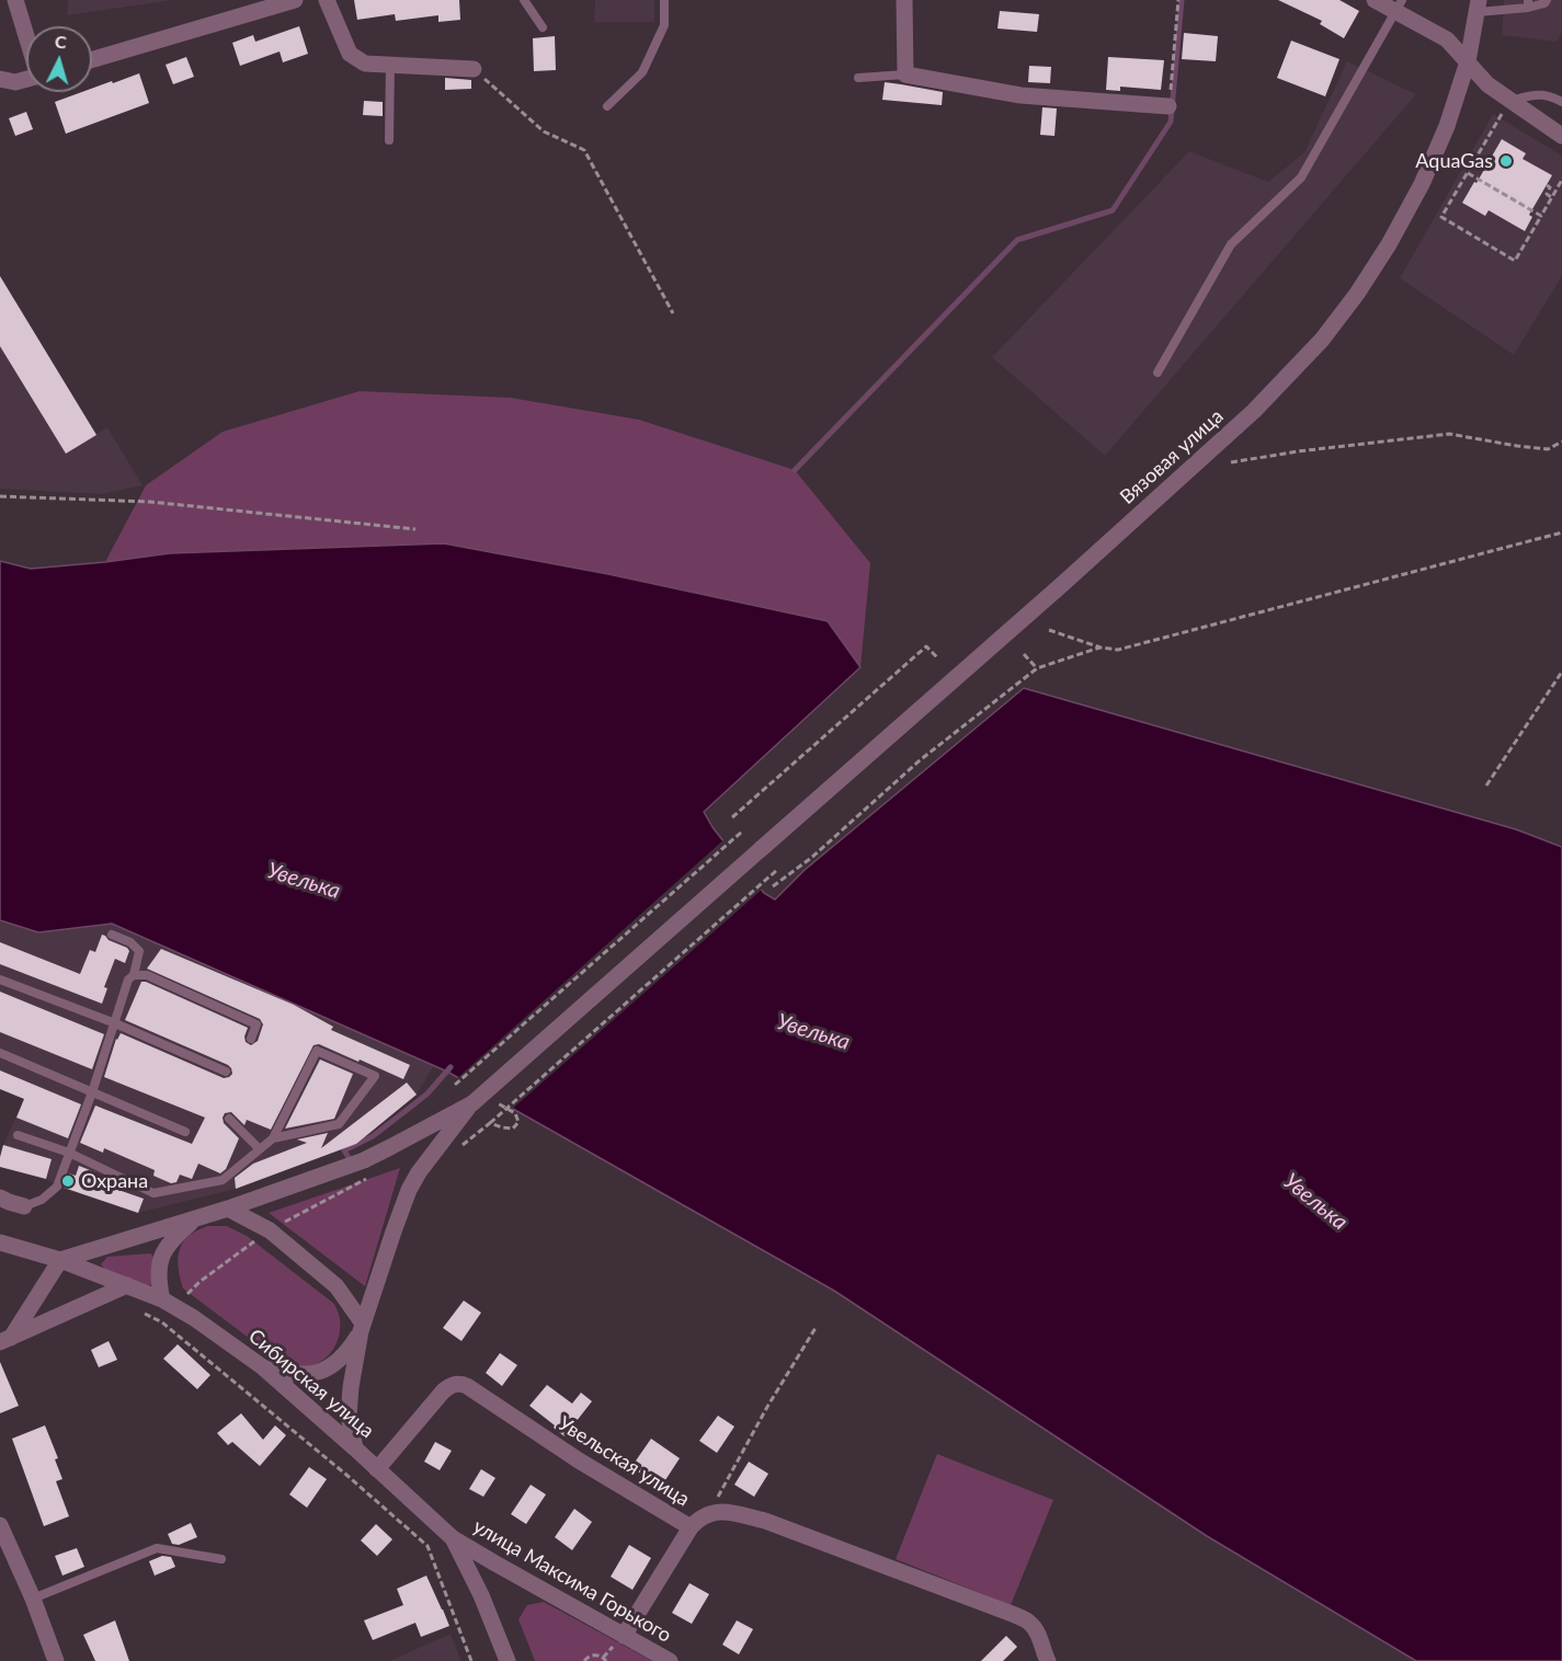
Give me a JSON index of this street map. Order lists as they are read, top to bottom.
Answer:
{
  "streets": {
    "street": [
      "Вязовая улица",
      "Сибирская улица",
      "Увельская улица",
      "улица Максима Горького"
    ]
  },
  "crossings": [
    ["Сибирская улица", "Увельская улица"],
    ["Сибирская улица", "улица Максима Горького"]
  ],
  "water": ["Увелька"],
  "places": ["AquaGas", "Охрана"],
  "north": "top"
}
